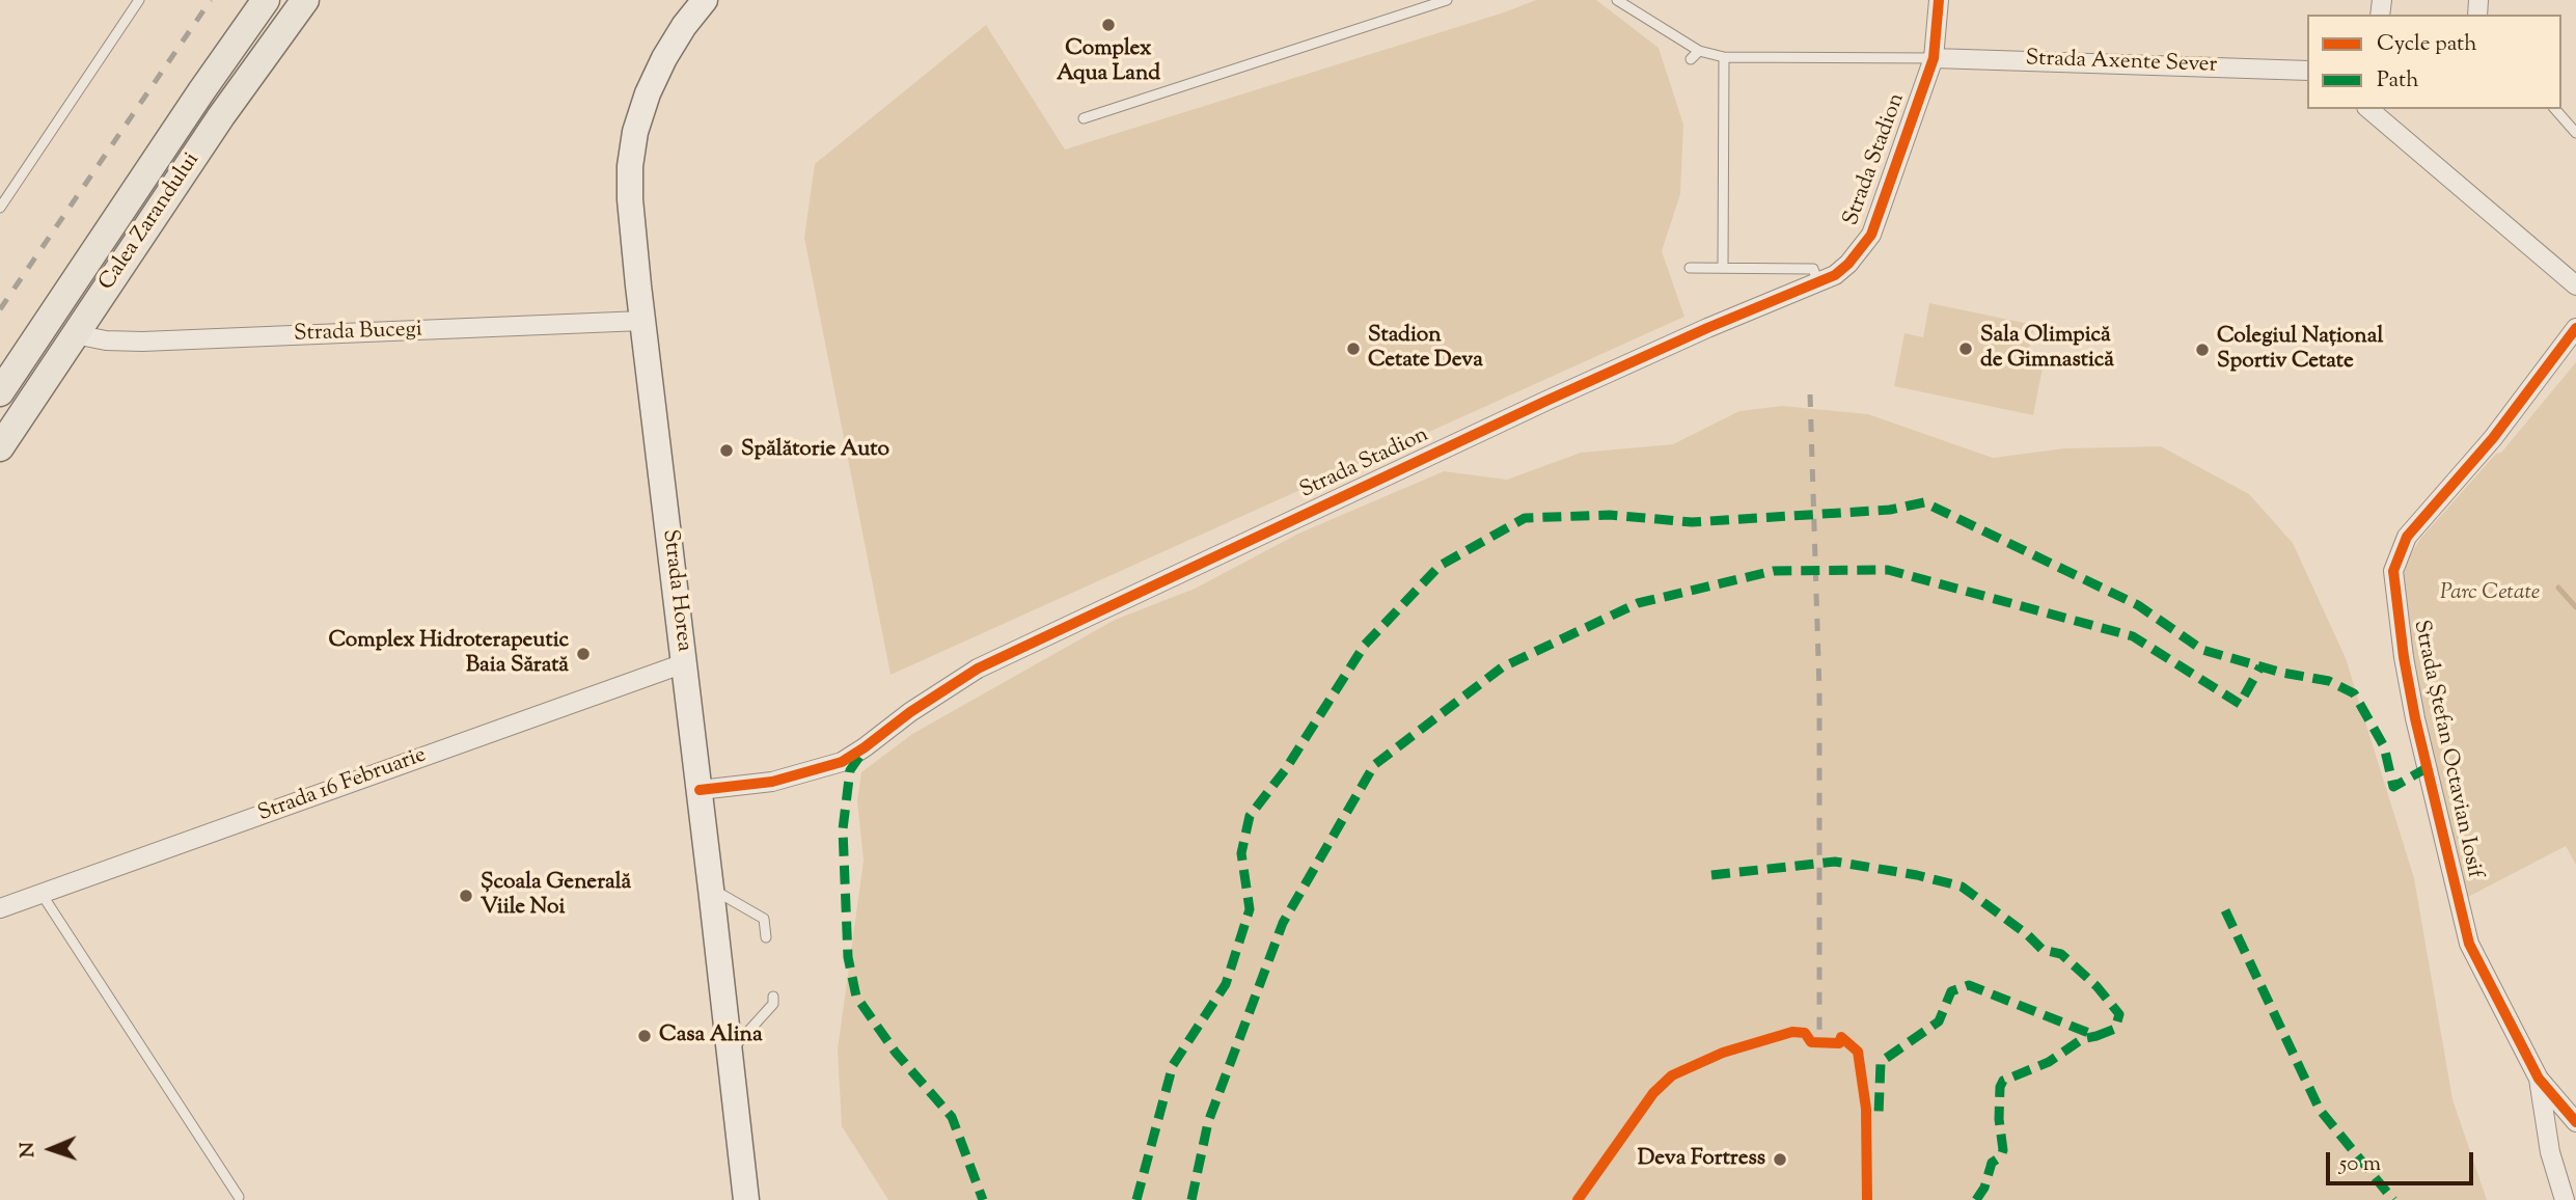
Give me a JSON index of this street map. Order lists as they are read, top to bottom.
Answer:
{
  "streets": {
    "main road": ["Calea Zarandului", "Strada Horea"],
    "street": [
      "Strada Axente Sever",
      "Strada Stadion",
      "Strada Bucegi",
      "Strada Ștefan Octavian Iosif",
      "Strada 16 Februarie"
    ]
  },
  "crossings": [
    ["Strada Axente Sever", "Strada Stadion"],
    ["Strada Stadion", "Strada Horea"],
    ["Calea Zarandului", "Strada Bucegi"],
    ["Strada Bucegi", "Strada Horea"],
    ["Strada Horea", "Strada 16 Februarie"]
  ],
  "parks": ["Parc Cetate"],
  "places": [
    "Complex Aqua Land",
    "Stadion Cetate Deva",
    "Sala Olimpică de Gimnastică",
    "Colegiul Național Sportiv Cetate",
    "Spălătorie Auto",
    "Complex Hidroterapeutic Baia Sărată",
    "Școala Generală Viile Noi",
    "Casa Alina",
    "Deva Fortress"
  ],
  "legend": ["Cycle path", "Path"],
  "scale_bar": "50 m",
  "north": "left"
}
